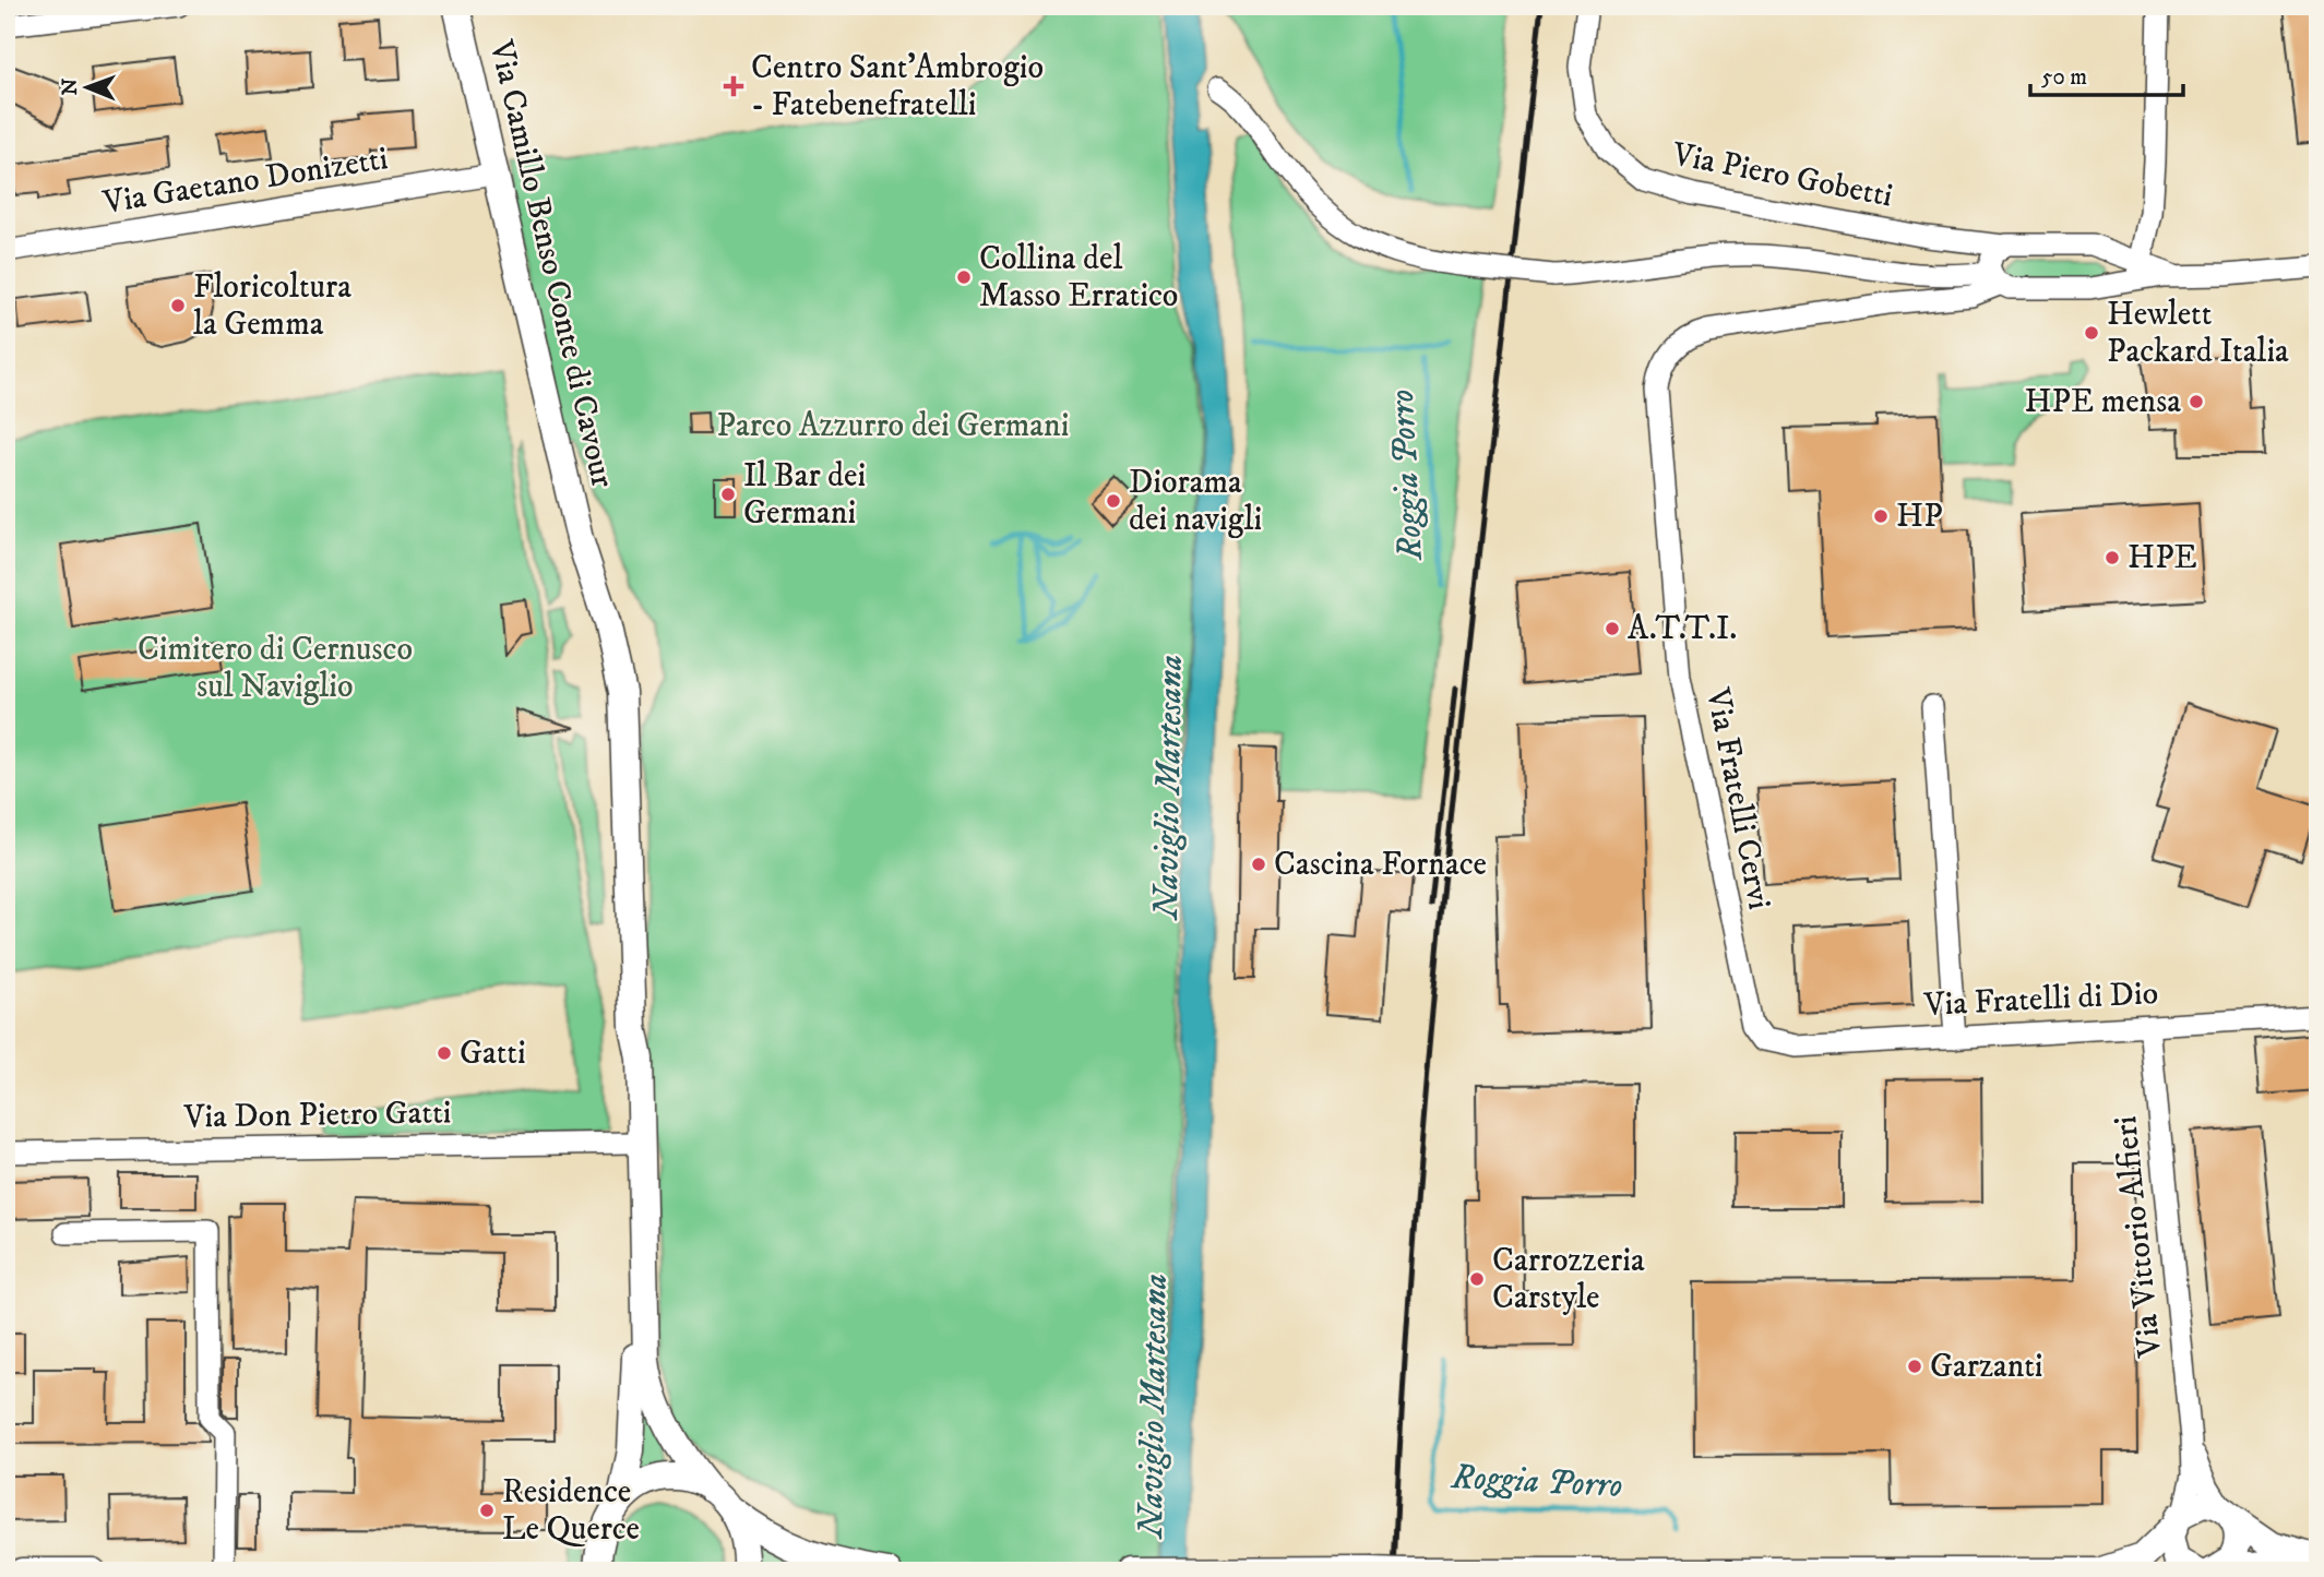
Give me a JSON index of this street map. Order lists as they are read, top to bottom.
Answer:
{
  "streets": {
    "street": [
      "Via Piero Gobetti",
      "Via Gaetano Donizetti",
      "Via Camillo Benso Conte di Cavour",
      "Via Fratelli Cervi",
      "Via Fratelli di Dio",
      "Via Don Pietro Gatti",
      "Via Vittorio Alfieri"
    ]
  },
  "crossings": [
    ["Via Piero Gobetti", "Via Fratelli Cervi"],
    ["Via Gaetano Donizetti", "Via Camillo Benso Conte di Cavour"],
    ["Via Camillo Benso Conte di Cavour", "Via Don Pietro Gatti"],
    ["Via Fratelli Cervi", "Via Fratelli di Dio"],
    ["Via Fratelli di Dio", "Via Vittorio Alfieri"]
  ],
  "water": ["Roggia Porro", "Naviglio Martesana"],
  "parks": ["Parco Azzurro dei Germani", "Cimitero di Cernusco sul Naviglio"],
  "places": {
    "health": ["Centro Sant'Ambrogio - Fatebenefratelli"],
    "other": [
      "Collina del Masso Erratico",
      "Floricoltura la Gemma",
      "Hewlett Packard Italia",
      "HPE mensa",
      "Il Bar dei Germani",
      "Diorama dei navigli",
      "HP",
      "HPE",
      "A.T.T.I.",
      "Cascina Fornace",
      "Gatti",
      "Carrozzeria Carstyle",
      "Garzanti",
      "Residence Le Querce"
    ]
  },
  "scale_bar": "50 m",
  "north": "left"
}
